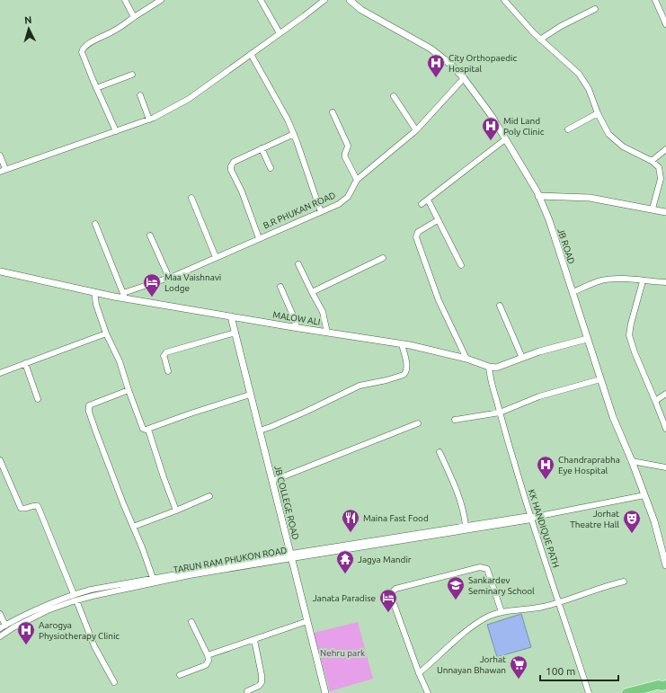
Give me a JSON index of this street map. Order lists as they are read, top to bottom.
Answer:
{
  "streets": {
    "street": [
      "B.R PHUKAN ROAD",
      "JB ROAD",
      "MALOW ALI",
      "JB COLLEGE ROAD",
      "KK HANDIQUE PATH",
      "TARUN RAM PHUKON ROAD"
    ]
  },
  "crossings": [
    ["B.R PHUKAN ROAD", "JB ROAD"],
    ["B.R PHUKAN ROAD", "MALOW ALI"],
    ["JB ROAD", "MALOW ALI"],
    ["JB ROAD", "TARUN RAM PHUKON ROAD"],
    ["MALOW ALI", "JB COLLEGE ROAD"],
    ["MALOW ALI", "KK HANDIQUE PATH"],
    ["JB COLLEGE ROAD", "TARUN RAM PHUKON ROAD"],
    ["KK HANDIQUE PATH", "TARUN RAM PHUKON ROAD"]
  ],
  "parks": ["Nehru park"],
  "places": {
    "hospital": [
      "City Orthopaedic Hospital",
      "Mid Land Poly Clinic",
      "Chandraprabha Eye Hospital",
      "Aarogya Physiotherapy Clinic"
    ],
    "hotel": ["Maa Vaishnavi Lodge", "Janata Paradise"],
    "restaurant": ["Maina Fast Food"],
    "theatre": ["Jorhat Theatre Hall"],
    "temple": ["Jagya Mandir"],
    "school or university": ["Sankardev Seminary School"],
    "supermarket": ["Jorhat Unnayan Bhawan"]
  },
  "scale_bar": "100 m",
  "north": "top"
}
